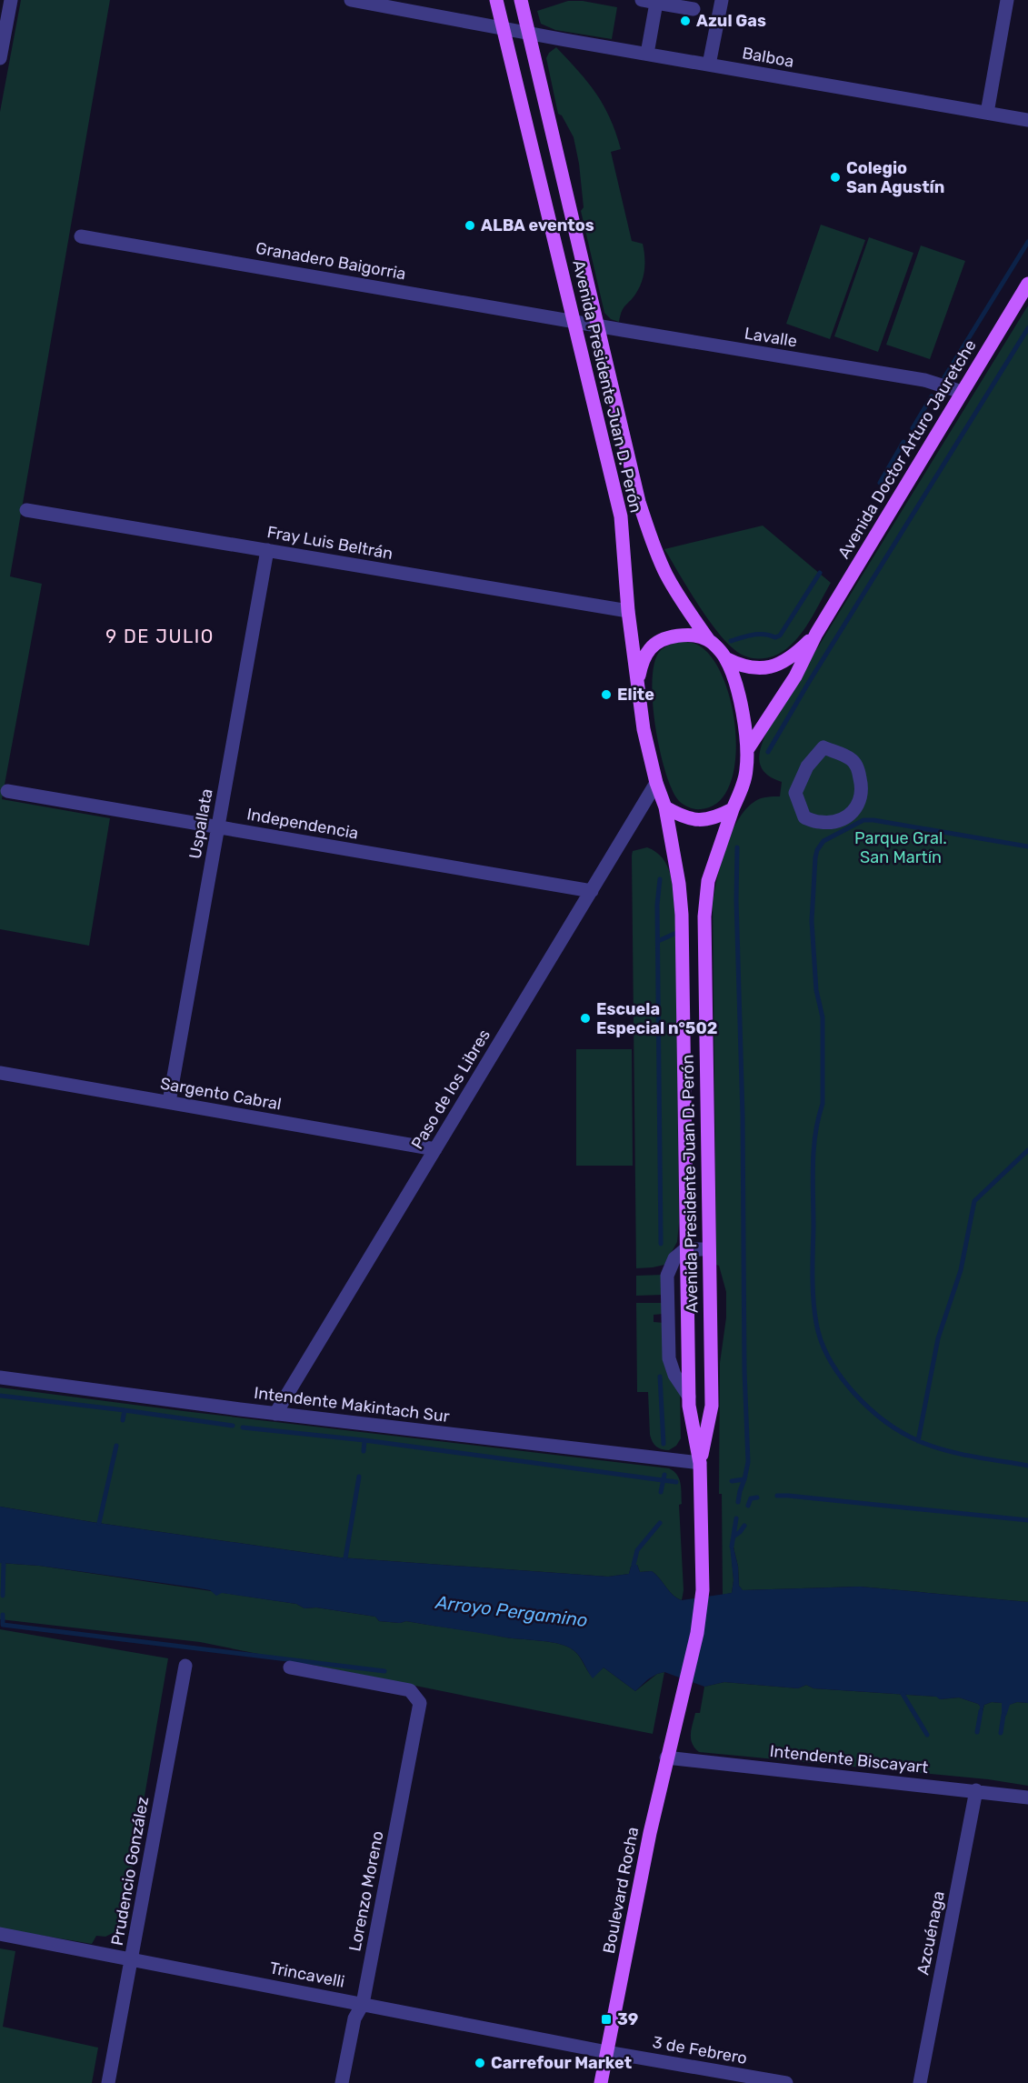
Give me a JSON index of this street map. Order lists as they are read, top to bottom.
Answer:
{
  "streets": {
    "main road": ["Avenida Presidente Juan D. Perón", "Avenida Doctor Arturo Jauretche", "Boulevard Rocha"],
    "street": [
      "Balboa",
      "Granadero Baigorria",
      "Lavalle",
      "Fray Luis Beltrán",
      "Uspallata",
      "Independencia",
      "Paso de los Libres",
      "Sargento Cabral",
      "Intendente Makintach Sur",
      "Intendente Biscayart",
      "Prudencio González",
      "Lorenzo Moreno",
      "Azcuénaga",
      "Trincavelli",
      "3 de Febrero"
    ]
  },
  "crossings": [
    ["Balboa", "Avenida Presidente Juan D. Perón"],
    ["Granadero Baigorria", "Lavalle"],
    ["Granadero Baigorria", "Avenida Presidente Juan D. Perón"],
    ["Lavalle", "Avenida Presidente Juan D. Perón"],
    ["Lavalle", "Avenida Doctor Arturo Jauretche"],
    ["Avenida Presidente Juan D. Perón", "Avenida Doctor Arturo Jauretche"],
    ["Avenida Presidente Juan D. Perón", "Fray Luis Beltrán"],
    ["Avenida Presidente Juan D. Perón", "Paso de los Libres"],
    ["Avenida Presidente Juan D. Perón", "Intendente Makintach Sur"],
    ["Avenida Presidente Juan D. Perón", "Boulevard Rocha"],
    ["Fray Luis Beltrán", "Uspallata"],
    ["Uspallata", "Independencia"],
    ["Uspallata", "Sargento Cabral"],
    ["Independencia", "Paso de los Libres"],
    ["Paso de los Libres", "Sargento Cabral"],
    ["Paso de los Libres", "Intendente Makintach Sur"],
    ["Intendente Biscayart", "Boulevard Rocha"],
    ["Intendente Biscayart", "Azcuénaga"],
    ["Prudencio González", "Trincavelli"],
    ["Boulevard Rocha", "Trincavelli"],
    ["Boulevard Rocha", "3 de Febrero"],
    ["Lorenzo Moreno", "Trincavelli"],
    ["Trincavelli", "3 de Febrero"]
  ],
  "districts": ["9 DE JULIO"],
  "water": ["Arroyo Pergamino"],
  "parks": ["Parque Gral. San Martín"],
  "places": {
    "other": [
      "Azul Gas",
      "Colegio San Agustín",
      "ALBA eventos",
      "Elite",
      "Escuela Especial n°502",
      "Carrefour Market"
    ],
    "transit": ["39"]
  }
}
